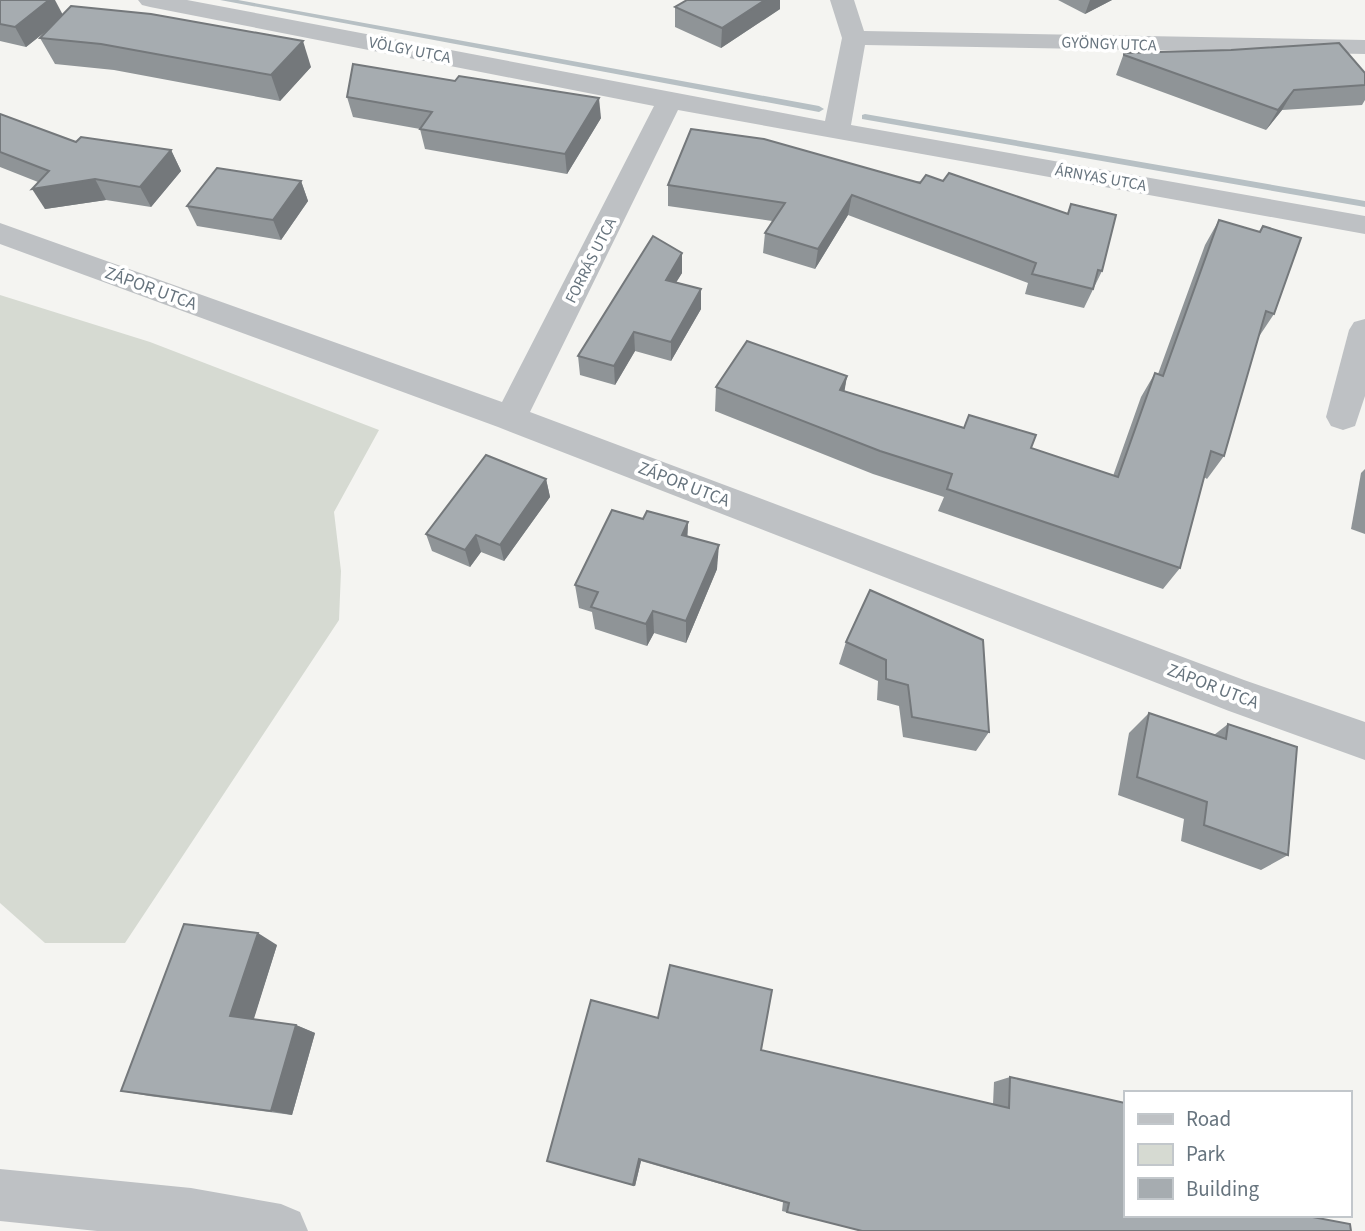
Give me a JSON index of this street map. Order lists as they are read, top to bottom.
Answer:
{
  "streets": {
    "street": [
      "GYÖNGY UTCA",
      "VÖLGY UTCA",
      "ÁRNYAS UTCA",
      "FORRÁS UTCA",
      "ZÁPOR UTCA"
    ]
  },
  "crossings": [
    ["VÖLGY UTCA", "ÁRNYAS UTCA"],
    ["VÖLGY UTCA", "FORRÁS UTCA"],
    ["ÁRNYAS UTCA", "FORRÁS UTCA"],
    ["FORRÁS UTCA", "ZÁPOR UTCA"]
  ],
  "legend": ["Road", "Park", "Building"]
}
